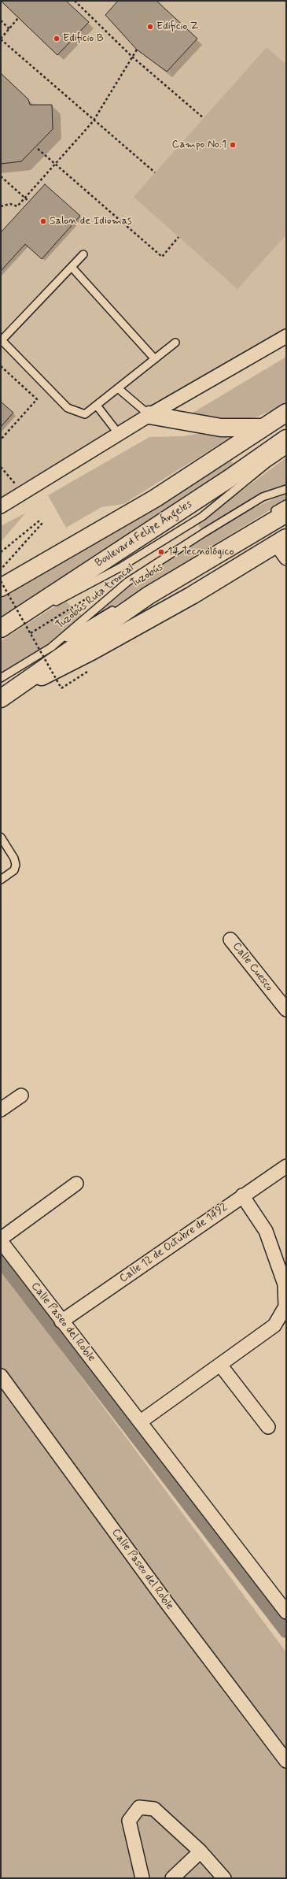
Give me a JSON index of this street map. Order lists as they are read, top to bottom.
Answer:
{
  "streets": {
    "main road": ["Boulevard Felipe Ángeles"],
    "street": ["Calle Cuesco", "Calle 12 de Octubre de 1492", "Calle Paseo del Roble"],
    "lane": ["Tuzobús", "Tuzobús Ruta troncal"]
  },
  "crossings": [
    ["Tuzobús", "Tuzobús Ruta troncal"],
    ["Calle 12 de Octubre de 1492", "Calle Paseo del Roble"]
  ],
  "places": [
    "Edificio Z",
    "Edificio B",
    "Campo No.1",
    "Salon de Idiomas",
    "14 Tecnológico"
  ]
}
